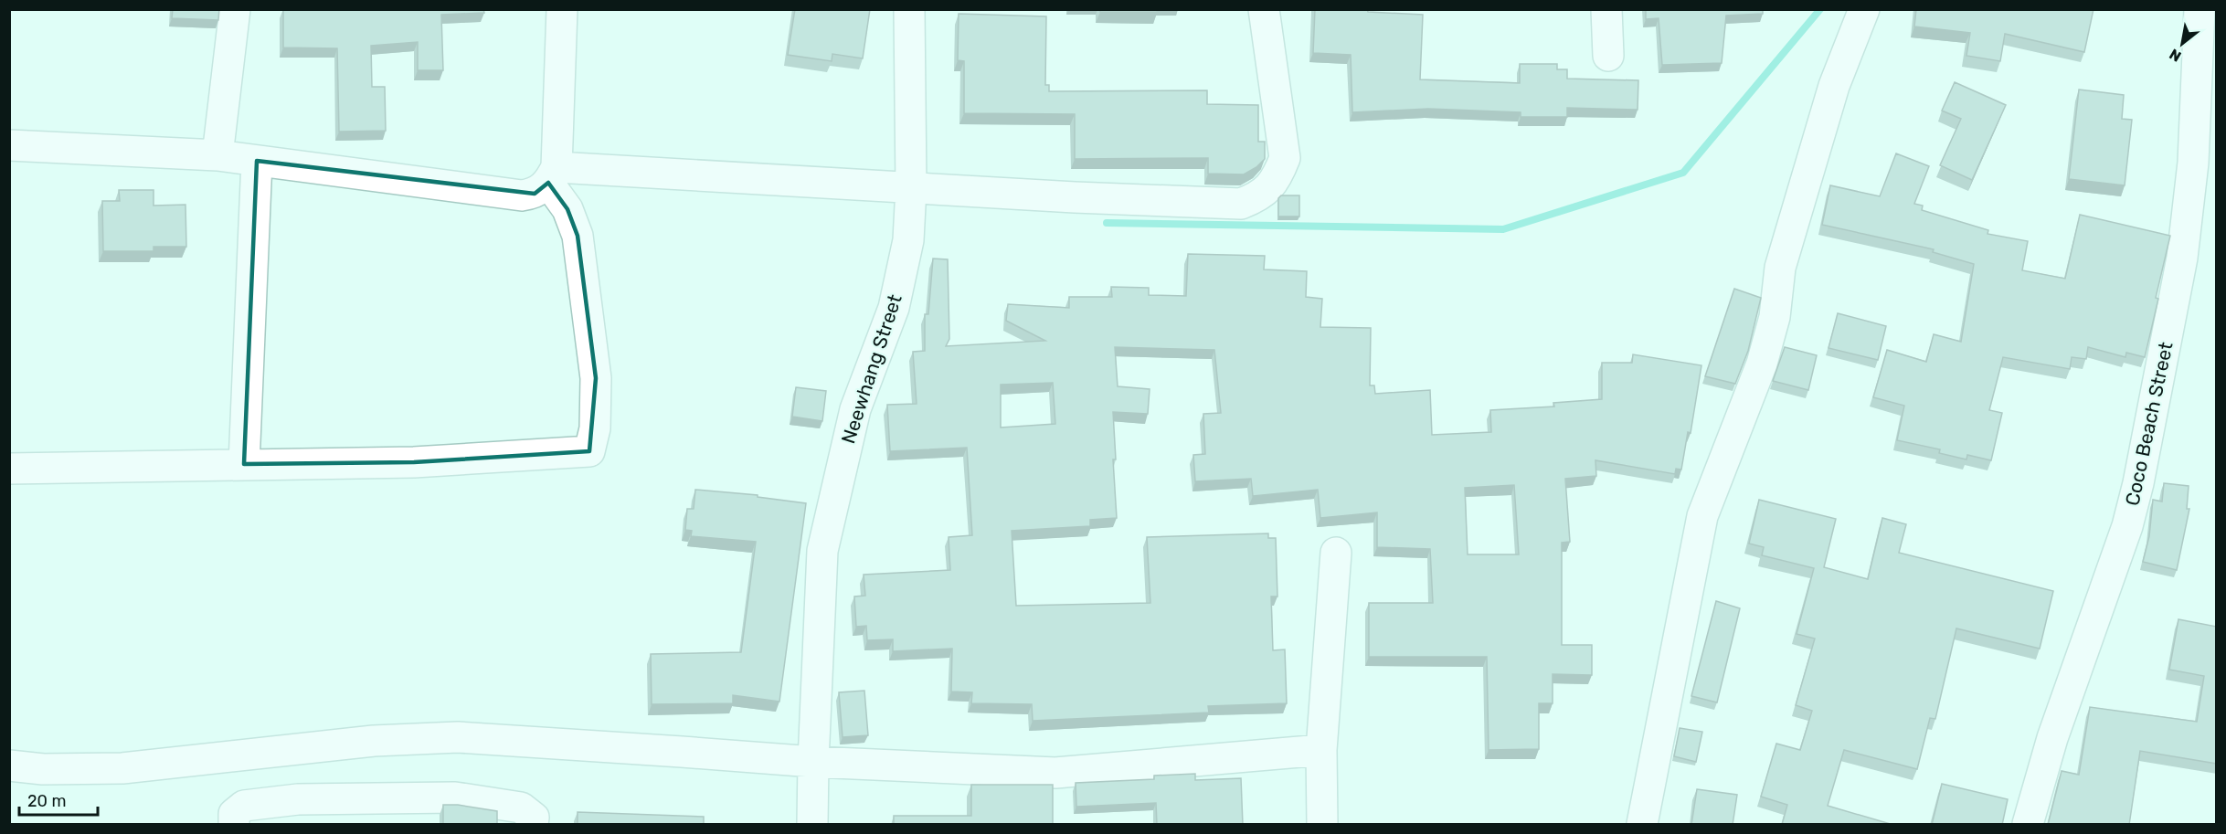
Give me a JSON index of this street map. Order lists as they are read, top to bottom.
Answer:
{
  "streets": {
    "street": ["Neewhang Street", "Coco Beach Street"]
  },
  "scale_bar": "20 m",
  "north": "bottom left"
}
